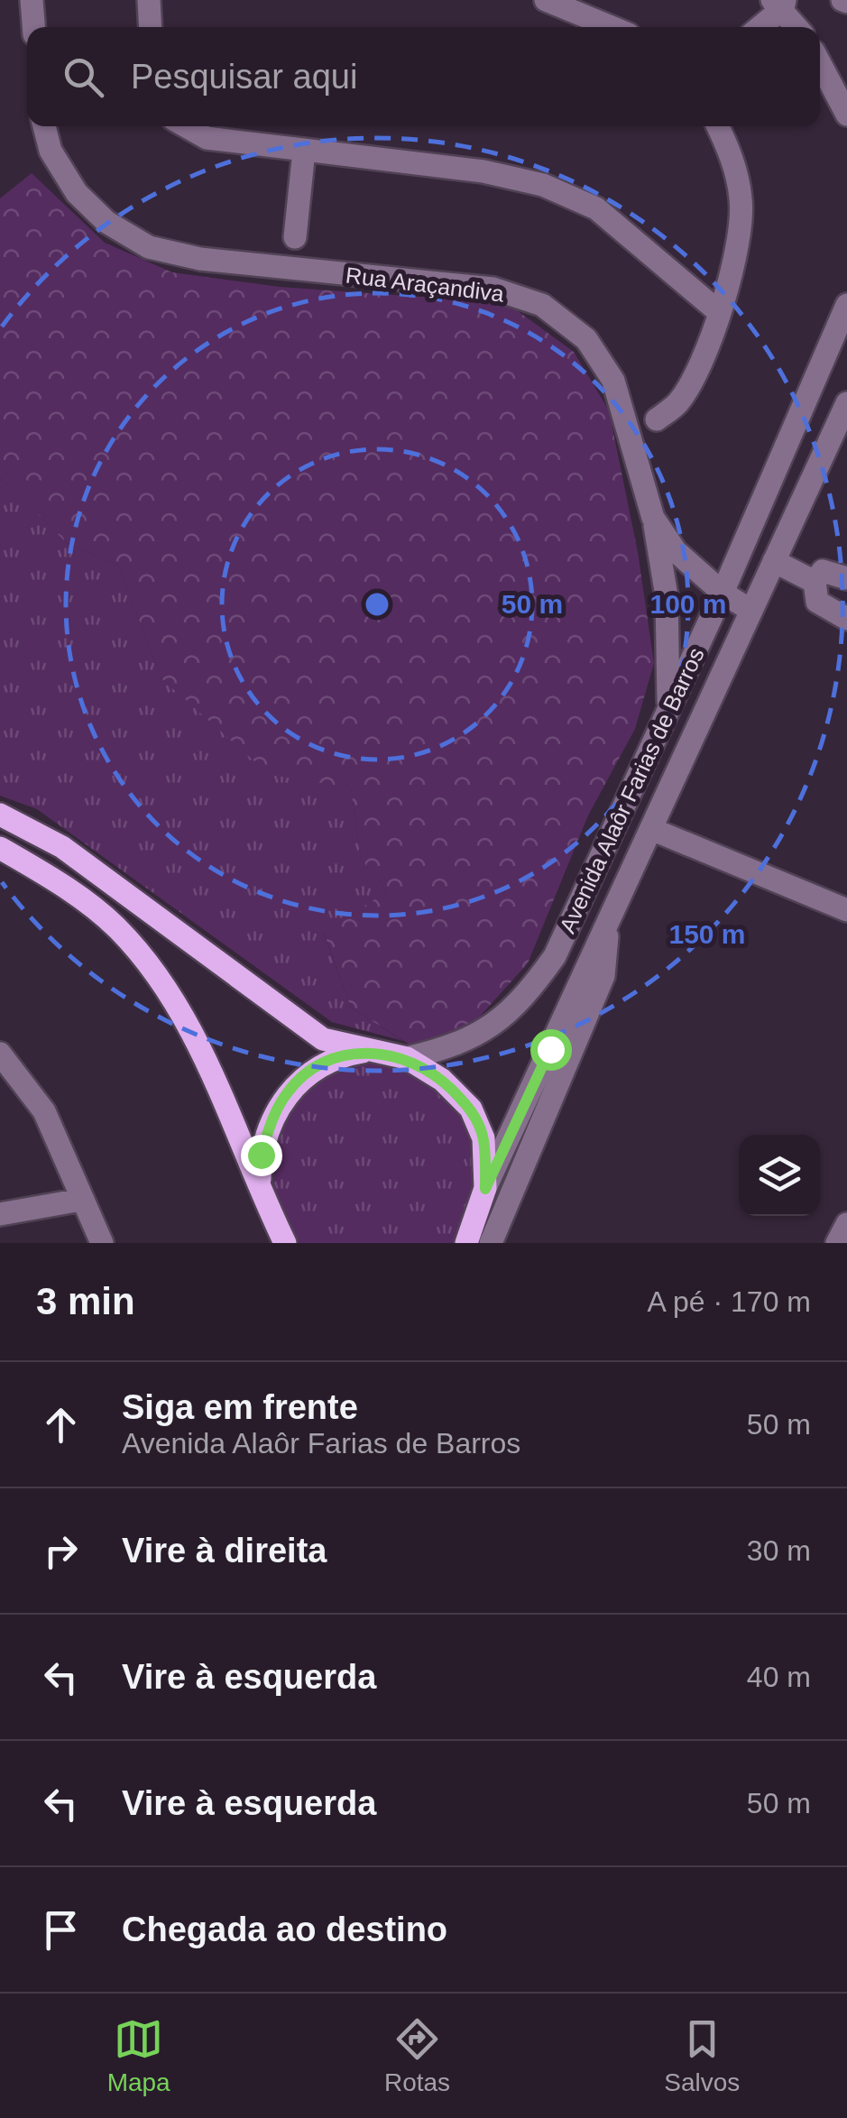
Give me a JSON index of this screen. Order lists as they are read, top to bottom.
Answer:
{
  "streets": {
    "street": ["Rua Araçandiva", "Avenida Alaôr Farias de Barros"]
  },
  "crossings": [
    ["Rua Araçandiva", "Avenida Alaôr Farias de Barros"]
  ],
  "page": {
    "search": "Pesquisar aqui",
    "heading": ["3 min", "A pé · 170 m"],
    "list": [
      ["Siga em frente", "Avenida Alaôr Farias de Barros", "50 m"],
      ["Vire à direita", "30 m"],
      ["Vire à esquerda", "40 m"],
      ["Vire à esquerda", "50 m"],
      "Chegada ao destino"
    ],
    "nav": ["Mapa", "Rotas", "Salvos"]
  },
  "rings": ["50 m", "100 m", "150 m"]
}
